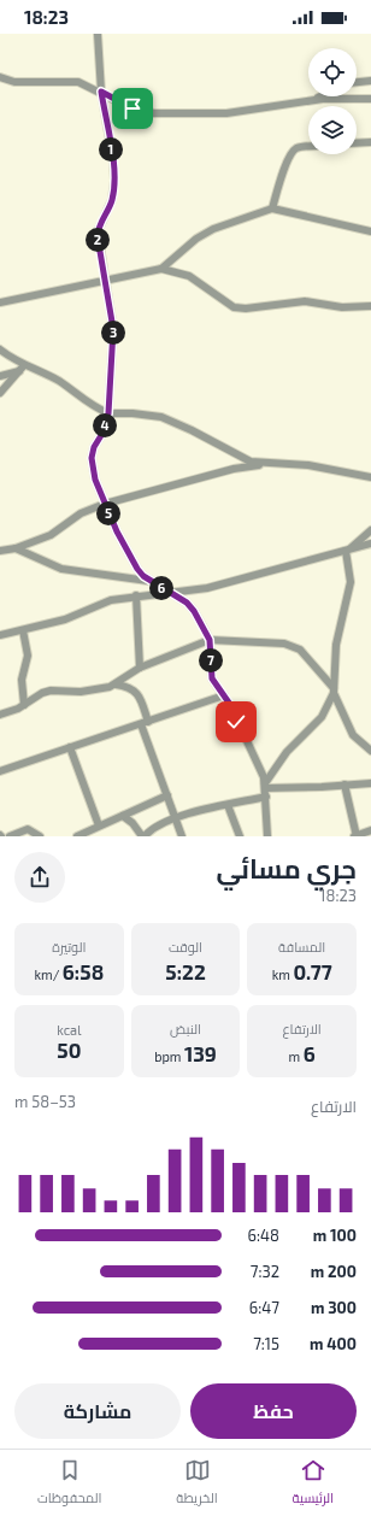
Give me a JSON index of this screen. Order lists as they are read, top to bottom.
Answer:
{
  "page": {
    "status": "18:23",
    "pins": [
      "1",
      "2",
      "3",
      "4",
      "5",
      "6",
      "7"
    ],
    "heading": ["جري مسائي", "18:23"],
    "stats": [
      ["المسافة", "0.77 km"],
      ["الوقت", "5:22"],
      ["الوتيرة", "6:58 /km"],
      ["الارتفاع", "6 m"],
      ["النبض", "139 bpm"],
      ["kcal", "50"]
    ],
    "chart": ["الارتفاع", "53–58 m"],
    "list": [
      {
        "name": "100 m",
        "note": "6:48"
      },
      {
        "name": "200 m",
        "note": "7:32"
      },
      {
        "name": "300 m",
        "note": "6:47"
      },
      {
        "name": "400 m",
        "note": "7:15"
      }
    ],
    "buttons": ["حفظ", "مشاركة"],
    "tabs": ["الرئيسية", "الخريطة", "المحفوظات"]
  }
}
